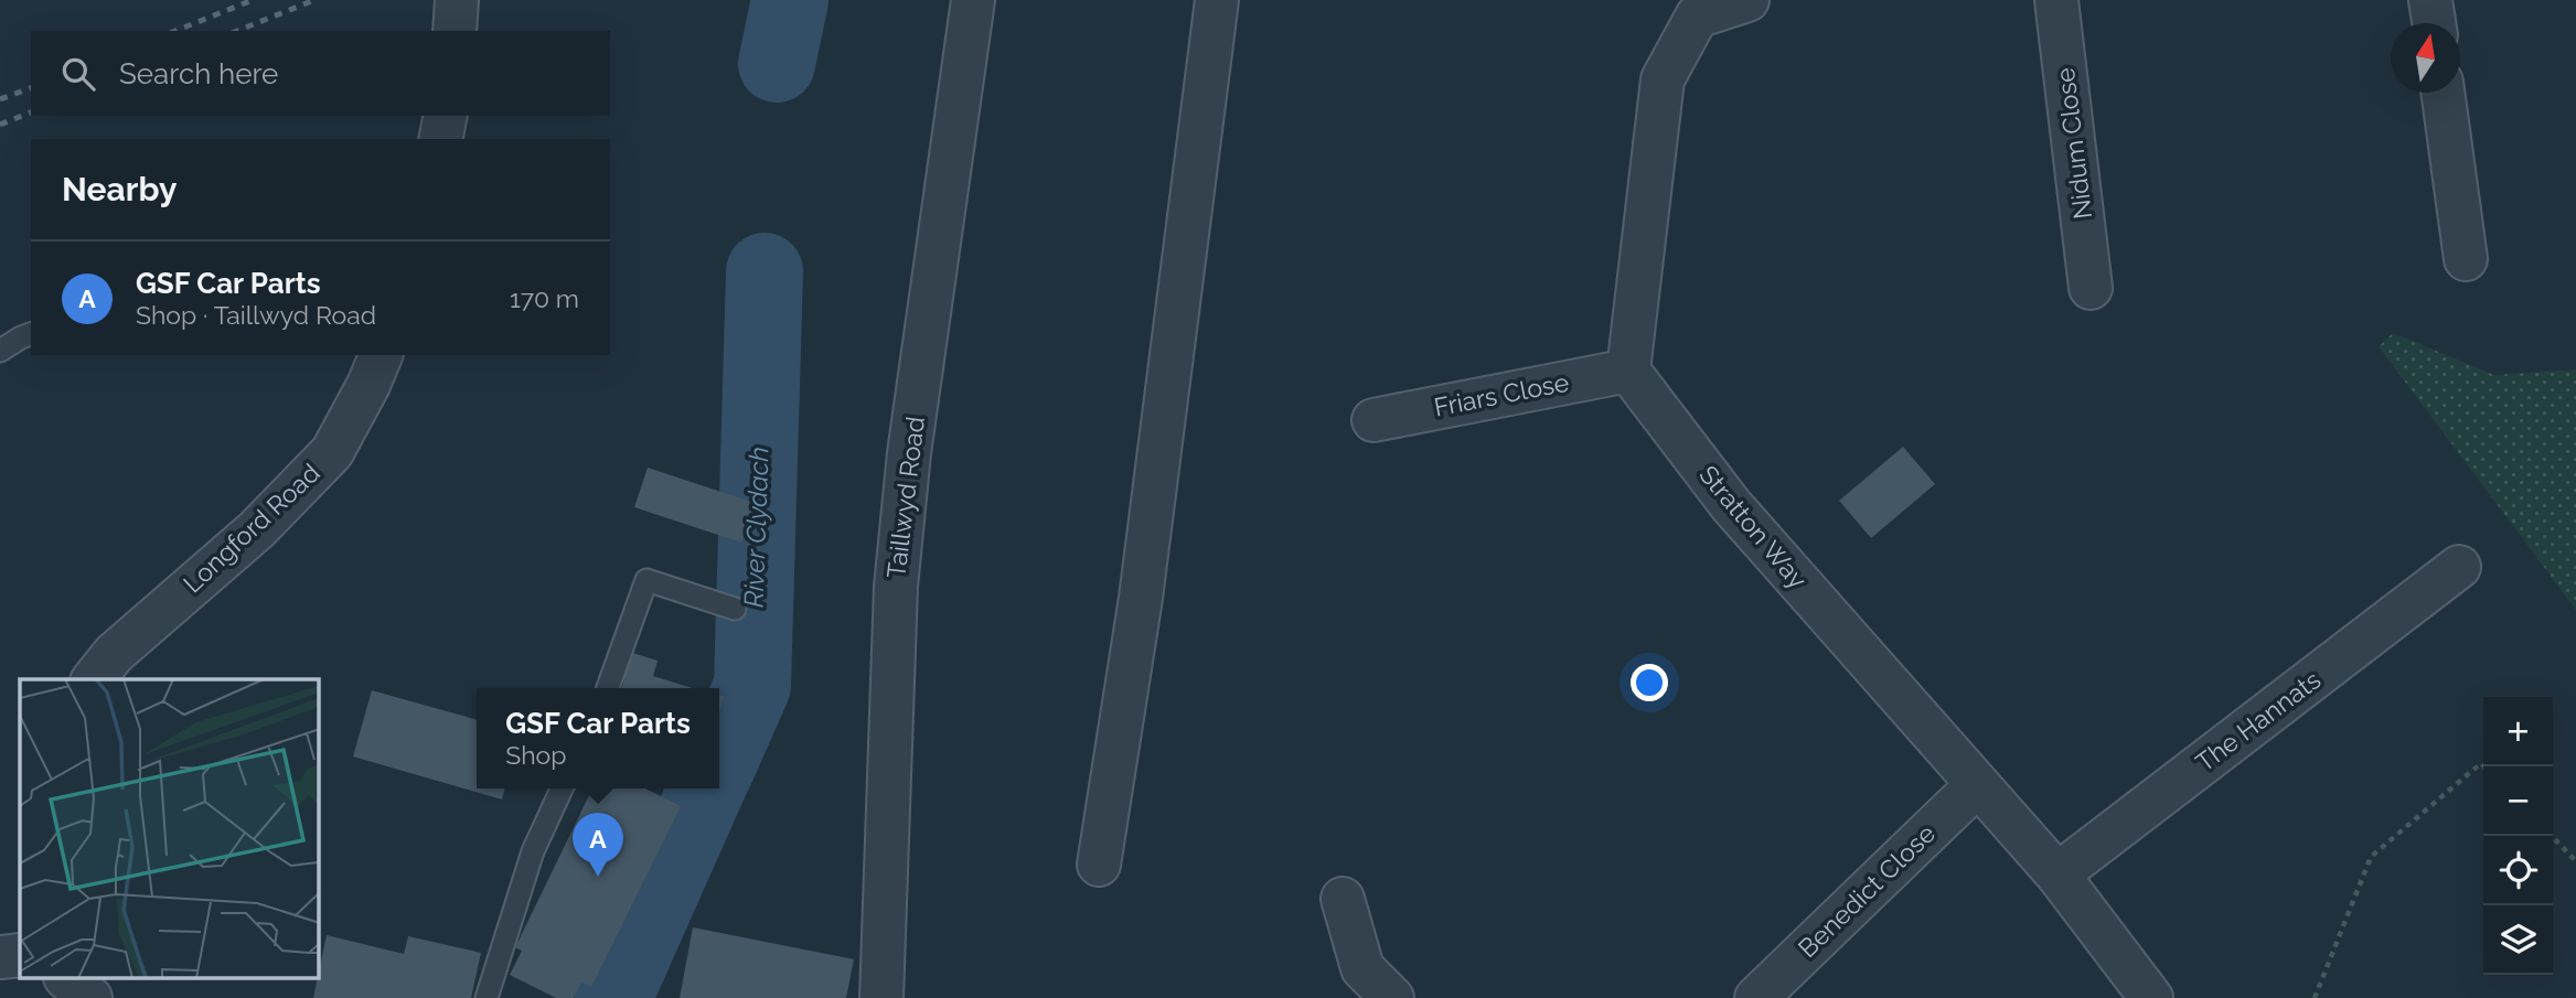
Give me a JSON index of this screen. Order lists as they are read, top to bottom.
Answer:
{
  "streets": {
    "street": [
      "Nidum Close",
      "Friars Close",
      "Taillwyd Road",
      "Stratton Way",
      "Longford Road",
      "The Hannats",
      "Benedict Close"
    ]
  },
  "crossings": [
    ["Friars Close", "Stratton Way"],
    ["Stratton Way", "The Hannats"],
    ["Stratton Way", "Benedict Close"]
  ],
  "water": ["River Clydach"],
  "north": "top",
  "page": {
    "search": "Search here",
    "heading": "Nearby",
    "list": [
      {
        "mark": "A",
        "name": "GSF Car Parts",
        "note": "Shop · Taillwyd Road",
        "value": "170 m"
      }
    ],
    "popup": ["GSF Car Parts", "Shop"],
    "map_buttons": ["+", "−"],
    "pins": "A"
  }
}
